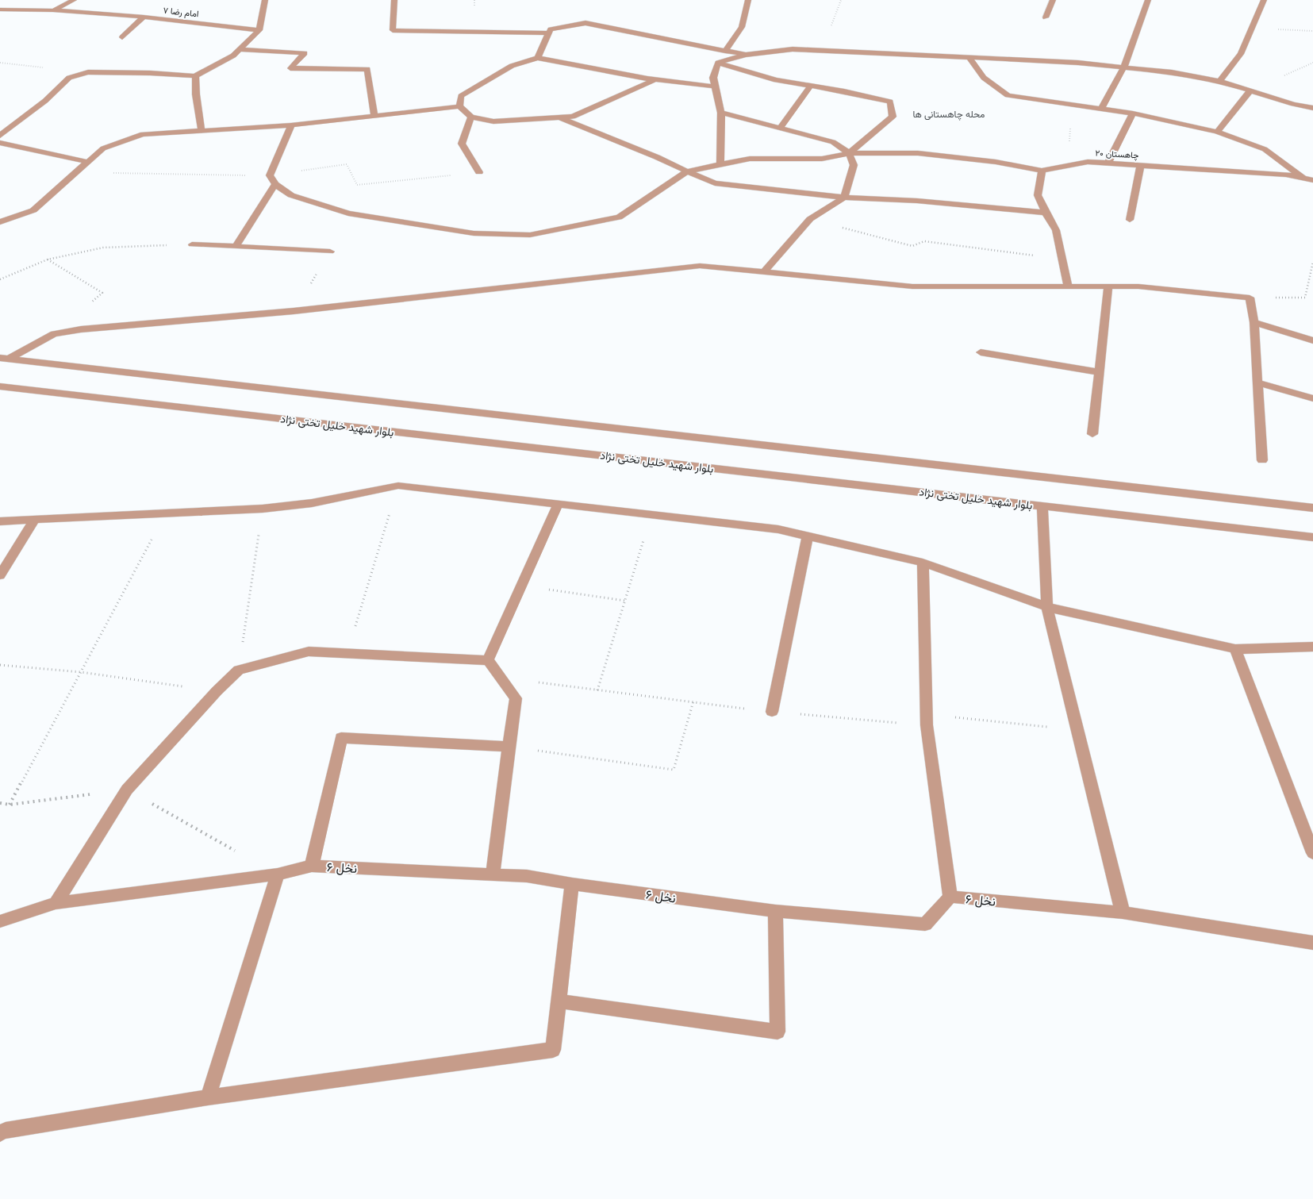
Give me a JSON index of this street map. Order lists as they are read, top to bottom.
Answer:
{
  "streets": {
    "street": [
      "امام رضا ۷",
      "چاهستان ۲۰",
      "بلوار شهید خلیل تختی نژاد",
      "نخل ۶"
    ]
  },
  "districts": ["محله چاهستانی ها"]
}
